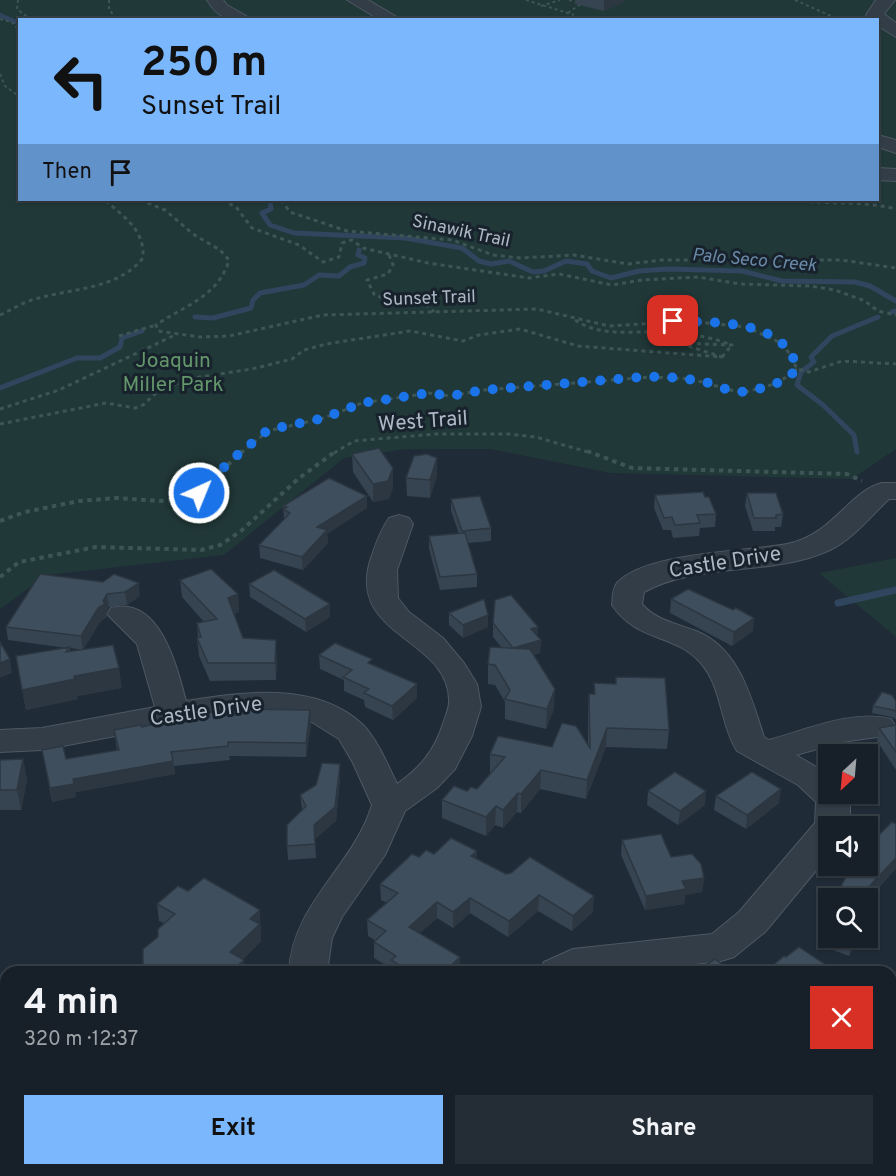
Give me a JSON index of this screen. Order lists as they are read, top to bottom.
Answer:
{
  "streets": {
    "street": ["Castle Drive"],
    "path": ["Sinawik Trail", "Sunset Trail", "West Trail"]
  },
  "crossings": [
    ["West Trail", "Castle Drive"]
  ],
  "water": ["Palo Seco Creek"],
  "parks": ["Joaquin Miller Park"],
  "north": "bottom left",
  "page": {
    "turn": ["250 m", "Sunset Trail"],
    "then": "Then",
    "heading": ["4 min", "320 m · 12:37"],
    "buttons": ["Exit", "Share"]
  }
}
